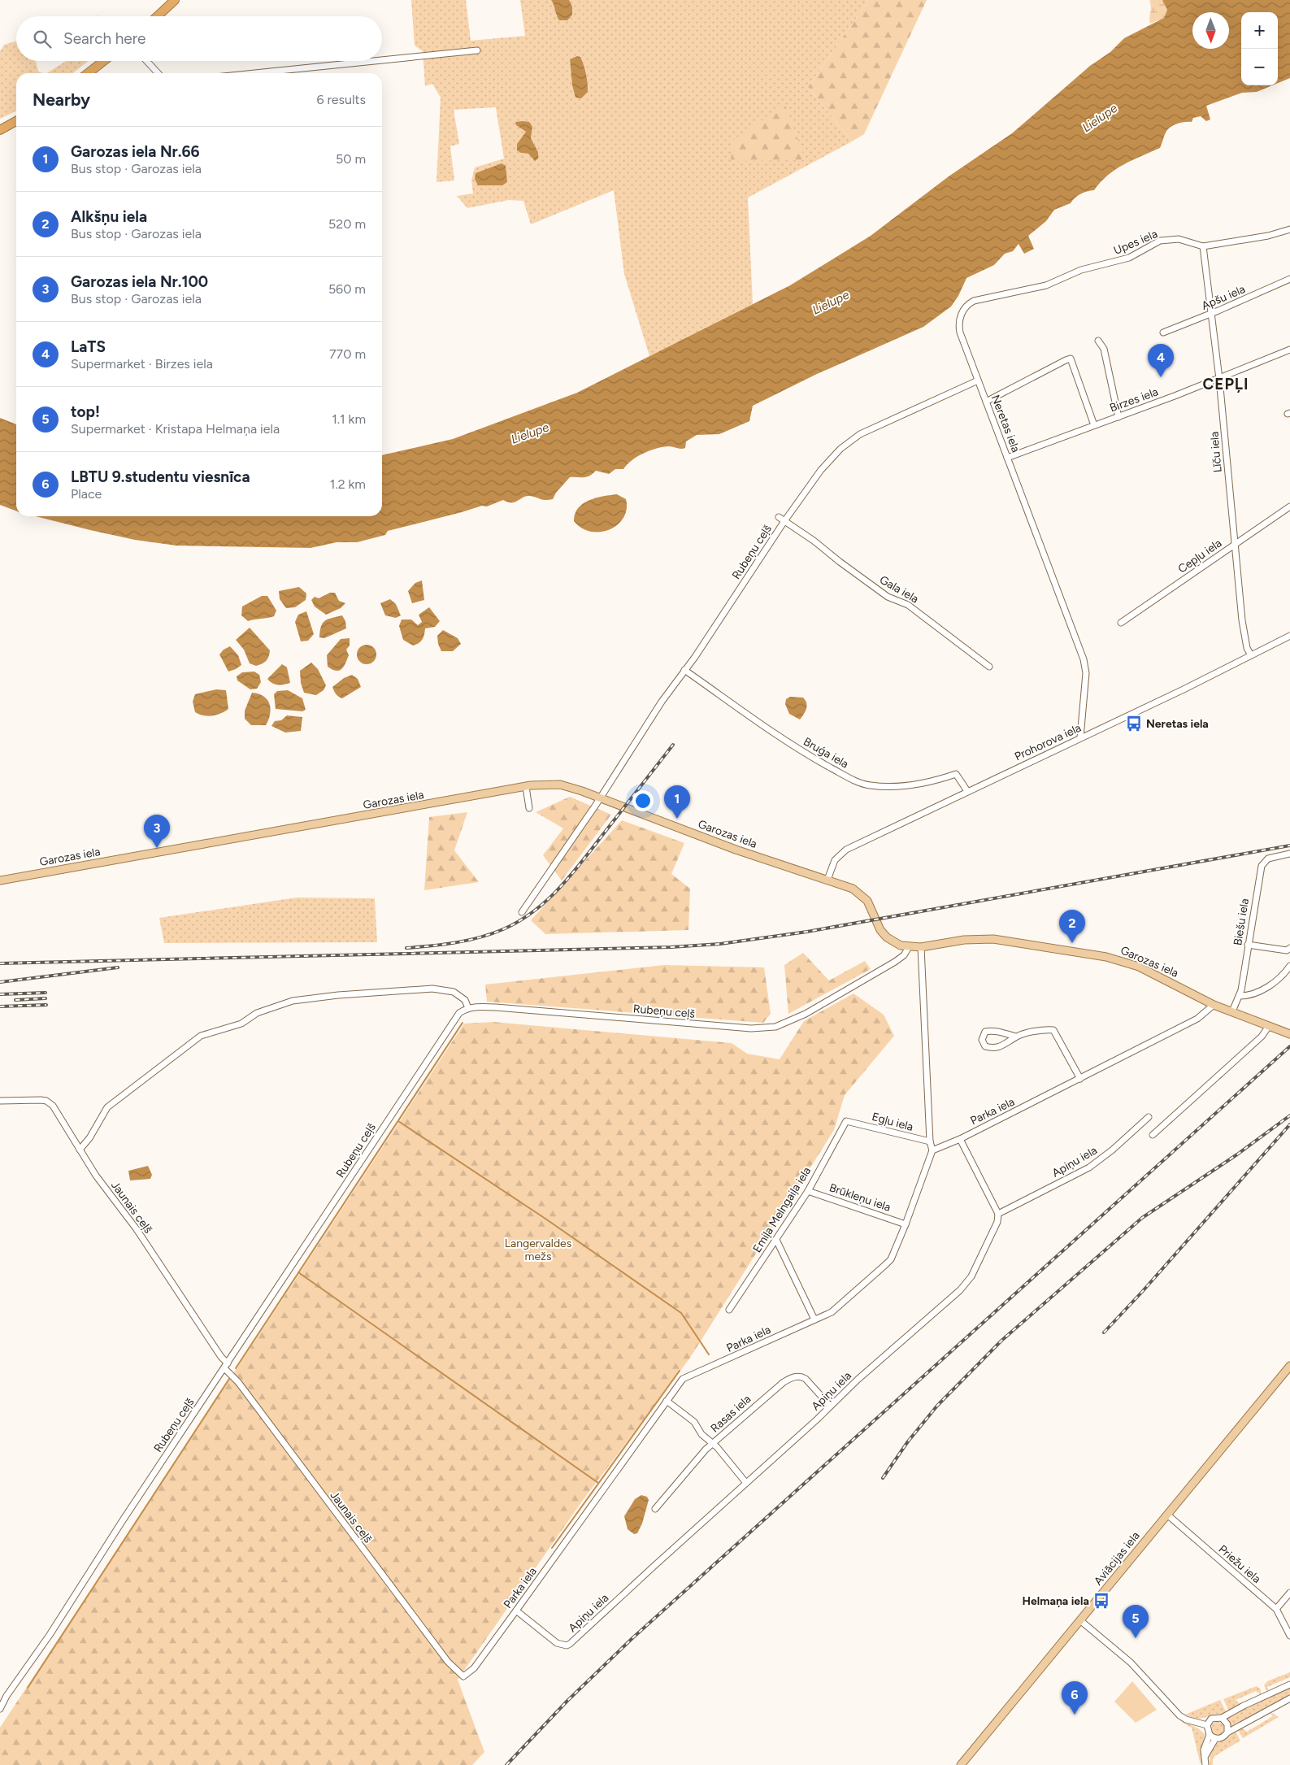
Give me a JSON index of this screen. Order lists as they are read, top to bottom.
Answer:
{
  "streets": {
    "main road": ["Garozas iela", "Aviācijas iela"],
    "street": [
      "Upes iela",
      "Apšu iela",
      "Birzes iela",
      "Neretas iela",
      "Līču iela",
      "Rubeņu ceļš",
      "Cepļu iela",
      "Gala iela",
      "Prohorova iela",
      "Bruģa iela",
      "Biešu iela",
      "Parka iela",
      "Egļu iela",
      "Apiņu iela",
      "Brūkleņu iela",
      "Jaunais ceļš",
      "Emiļa Melngaiļa iela",
      "Rasas iela",
      "Priežu iela"
    ]
  },
  "crossings": [
    ["Upes iela", "Neretas iela"],
    ["Upes iela", "Līču iela"],
    ["Apšu iela", "Līču iela"],
    ["Birzes iela", "Neretas iela"],
    ["Birzes iela", "Līču iela"],
    ["Neretas iela", "Rubeņu ceļš"],
    ["Neretas iela", "Prohorova iela"],
    ["Līču iela", "Cepļu iela"],
    ["Līču iela", "Prohorova iela"],
    ["Rubeņu ceļš", "Gala iela"],
    ["Rubeņu ceļš", "Bruģa iela"],
    ["Rubeņu ceļš", "Garozas iela"],
    ["Rubeņu ceļš", "Jaunais ceļš"],
    ["Prohorova iela", "Bruģa iela"],
    ["Prohorova iela", "Garozas iela"],
    ["Garozas iela", "Biešu iela"],
    ["Garozas iela", "Parka iela"],
    ["Parka iela", "Apiņu iela"],
    ["Parka iela", "Brūkleņu iela"],
    ["Parka iela", "Jaunais ceļš"],
    ["Egļu iela", "Emiļa Melngaiļa iela"],
    ["Apiņu iela", "Rasas iela"],
    ["Brūkleņu iela", "Emiļa Melngaiļa iela"],
    ["Aviācijas iela", "Priežu iela"]
  ],
  "districts": ["CEPĻI"],
  "water": ["Lielupe"],
  "parks": ["Langervaldes mežs"],
  "places": {
    "bus stop": ["Neretas iela", "Helmaņa iela"]
  },
  "north": "bottom",
  "page": {
    "map_buttons": ["+", "−"],
    "search": "Search here",
    "heading": ["Nearby", "6 results"],
    "list": [
      {
        "mark": "1",
        "name": "Garozas iela Nr.66",
        "note": "Bus stop · Garozas iela",
        "value": "50 m"
      },
      {
        "mark": "2",
        "name": "Alkšņu iela",
        "note": "Bus stop · Garozas iela",
        "value": "520 m"
      },
      {
        "mark": "3",
        "name": "Garozas iela Nr.100",
        "note": "Bus stop · Garozas iela",
        "value": "560 m"
      },
      {
        "mark": "4",
        "name": "LaTS",
        "note": "Supermarket · Birzes iela",
        "value": "770 m"
      },
      {
        "mark": "5",
        "name": "top!",
        "note": "Supermarket · Kristapa Helmaņa iela",
        "value": "1.1 km"
      },
      {
        "mark": "6",
        "name": "LBTU 9.studentu viesnīca",
        "note": "Place",
        "value": "1.2 km"
      }
    ],
    "pins": [
      "4",
      "1",
      "3",
      "2",
      "5",
      "6"
    ]
  }
}
